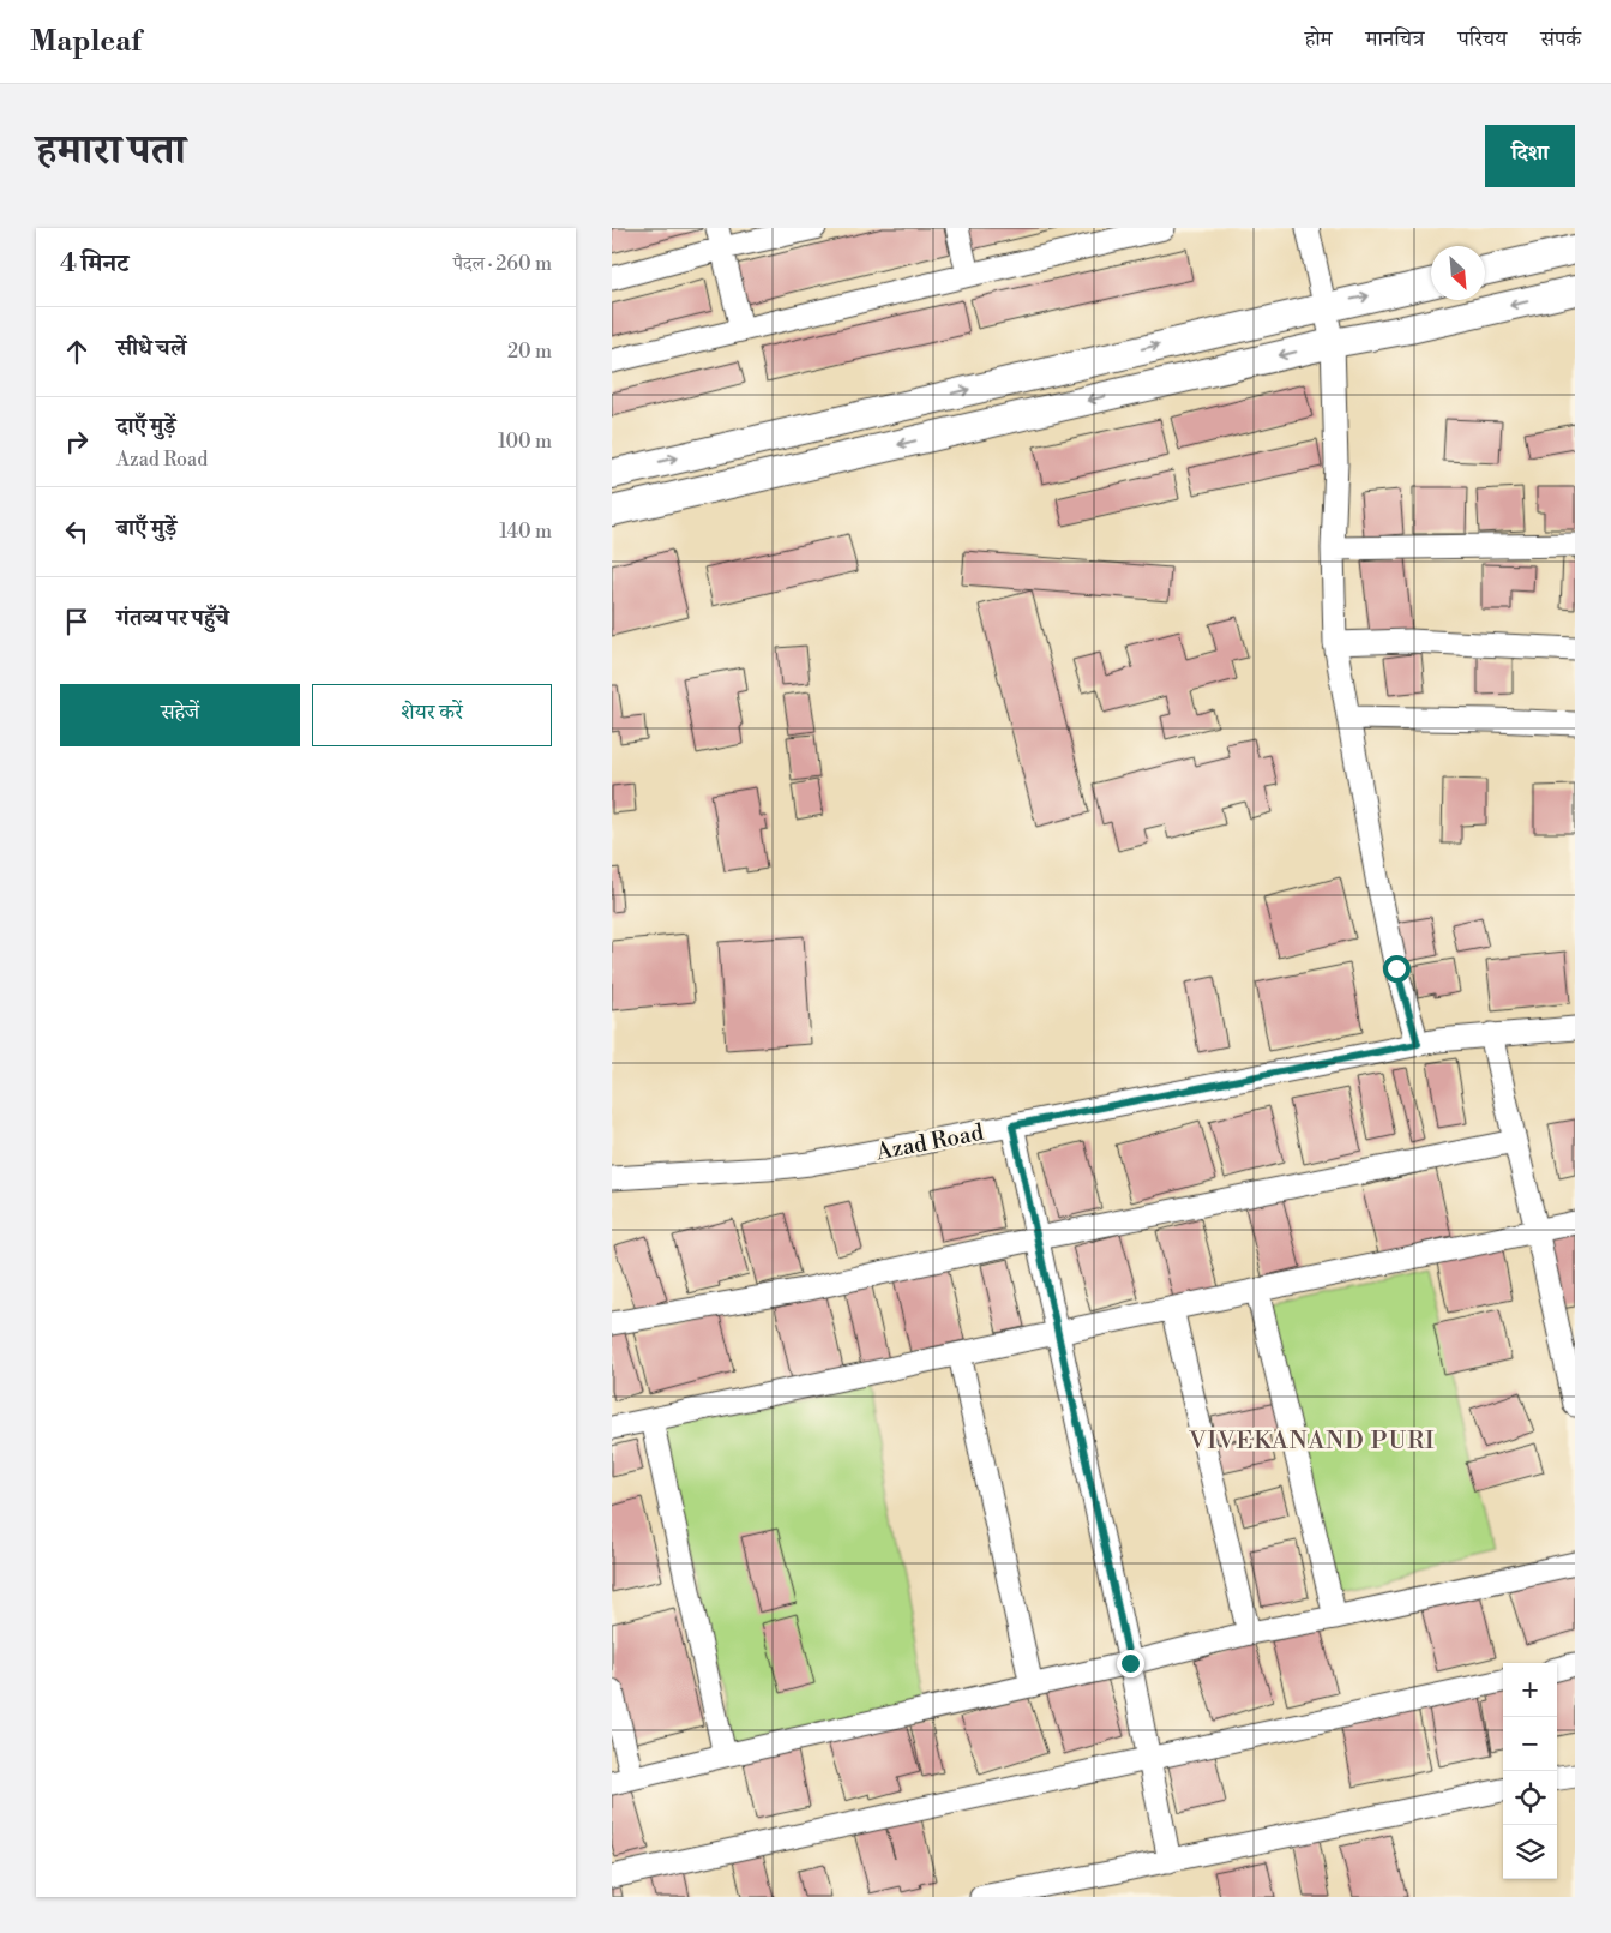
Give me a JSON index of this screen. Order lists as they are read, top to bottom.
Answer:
{
  "streets": {
    "street": ["Azad Road"]
  },
  "districts": ["VIVEKANAND PURI"],
  "north": "bottom right",
  "page": {
    "header": "Mapleaf",
    "nav": [
      "होम",
      "मानचित्र",
      "परिचय",
      "संपर्क"
    ],
    "title": "हमारा पता",
    "buttons": [
      "दिशा",
      ["सहेजें", "शेयर करें"]
    ],
    "heading": ["4 मिनट", "पैदल · 260 m"],
    "list": [
      ["सीधे चलें", "20 m"],
      ["दाएँ मुड़ें", "Azad Road", "100 m"],
      ["बाएँ मुड़ें", "140 m"],
      "गंतव्य पर पहुँचे"
    ],
    "map_buttons": ["+", "−"]
  }
}
